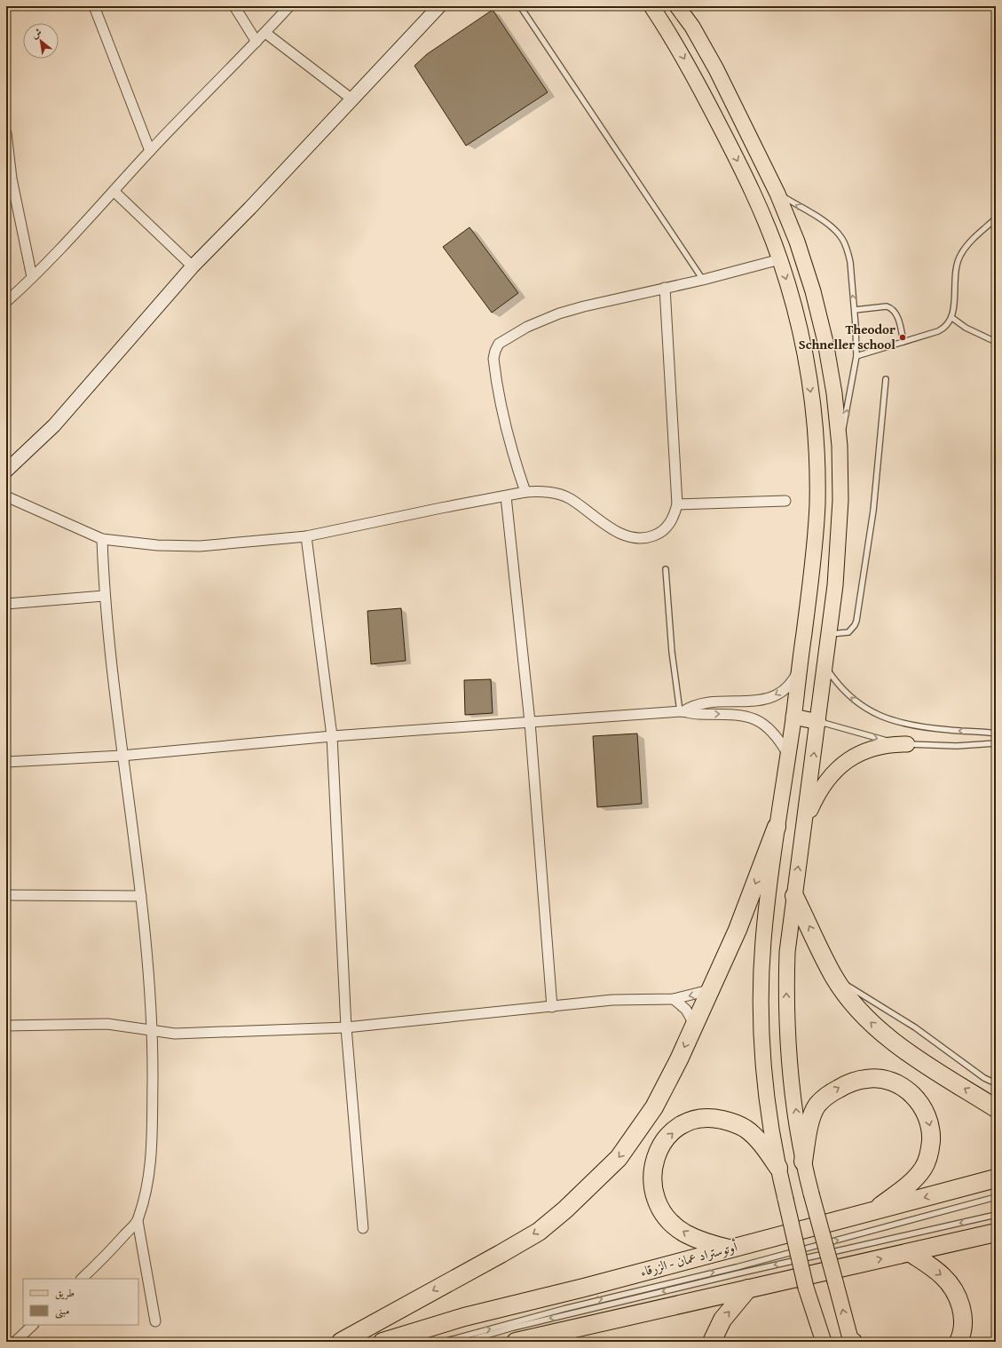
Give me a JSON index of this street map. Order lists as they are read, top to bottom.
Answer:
{
  "streets": {
    "highway": ["أوتوستراد عمان - الزرقاء"]
  },
  "places": ["Theodor Schneller school"],
  "legend": ["طريق", "مبنى"],
  "north": "top left"
}
